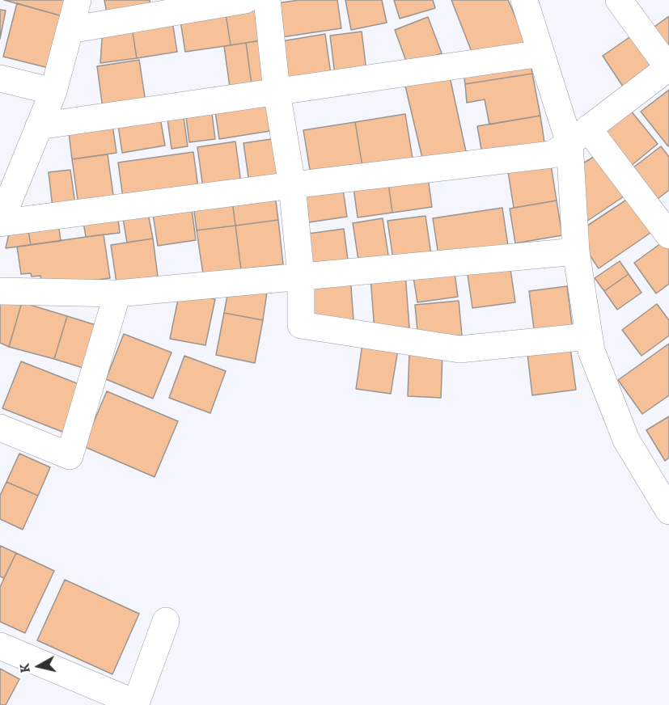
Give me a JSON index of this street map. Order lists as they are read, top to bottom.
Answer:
{
  "north": "left"
}
